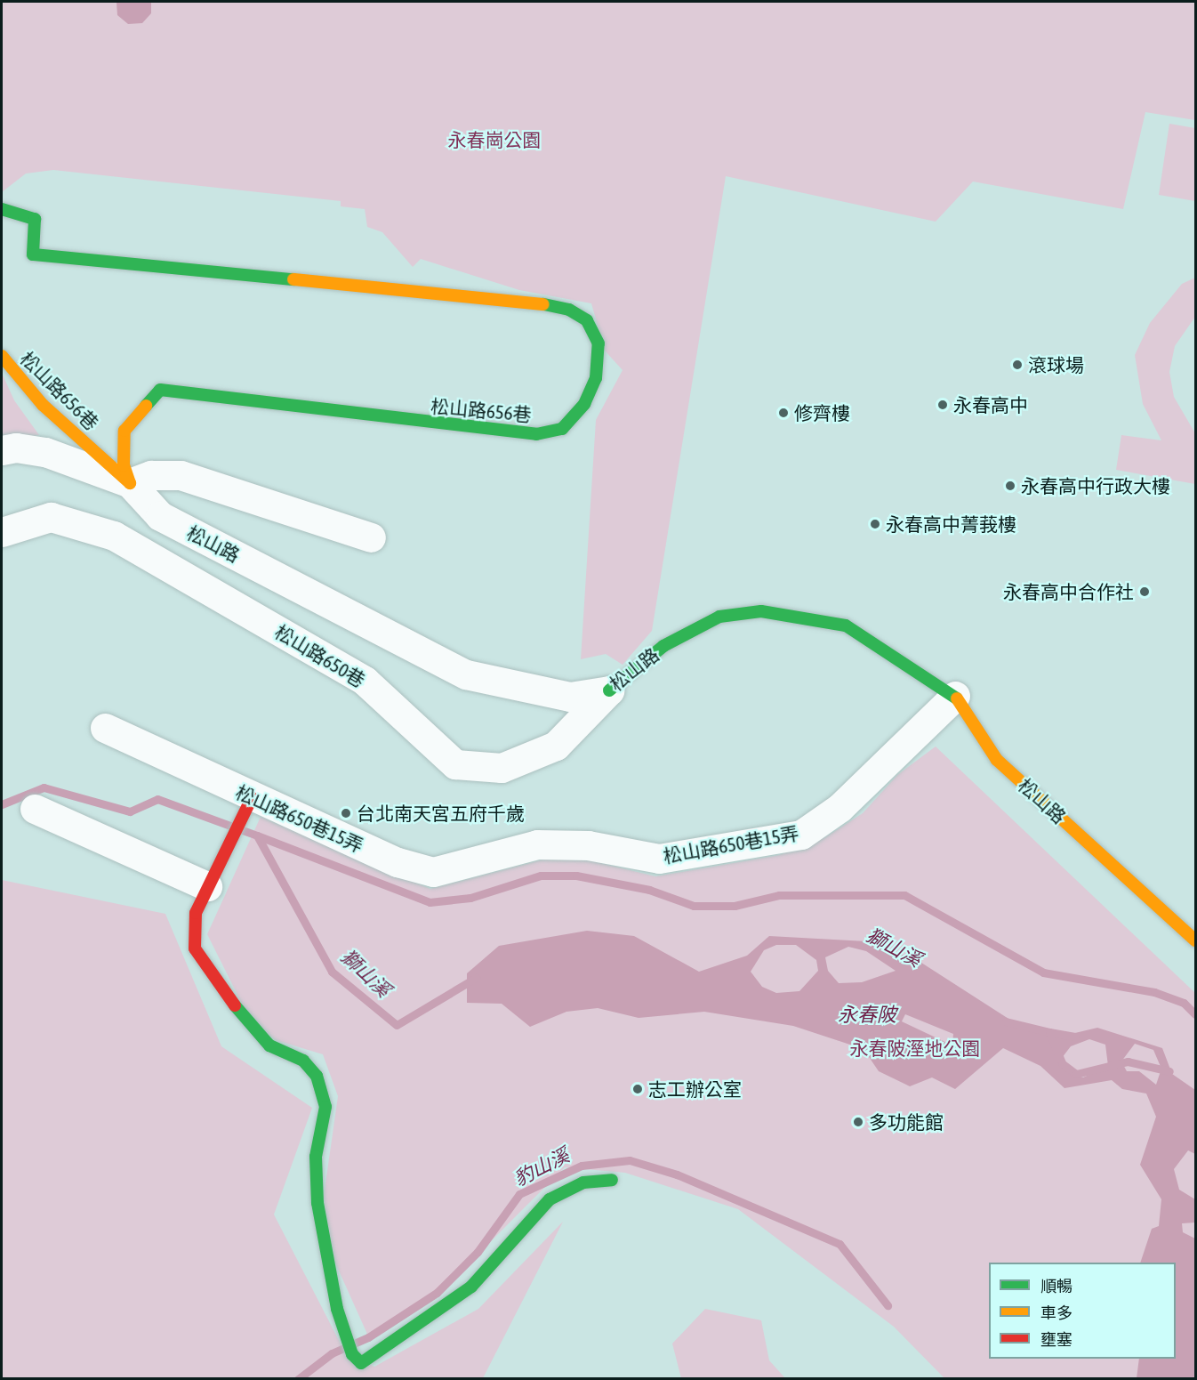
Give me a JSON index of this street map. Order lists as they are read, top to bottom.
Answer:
{
  "streets": {
    "street": [
      "松山路656巷",
      "松山路",
      "松山路650巷",
      "松山路650巷15弄"
    ]
  },
  "crossings": [
    ["松山路656巷", "松山路"],
    ["松山路", "松山路650巷"],
    ["松山路", "松山路650巷15弄"]
  ],
  "water": ["獅山溪", "永春陂", "豹山溪"],
  "parks": ["永春崗公園", "永春陂溼地公園"],
  "places": [
    "滾球場",
    "永春高中",
    "修齊樓",
    "永春高中行政大樓",
    "永春高中菁莪樓",
    "永春高中合作社",
    "台北南天宮五府千歲",
    "志工辦公室",
    "多功能館"
  ],
  "legend": ["順暢", "車多", "壅塞"]
}
